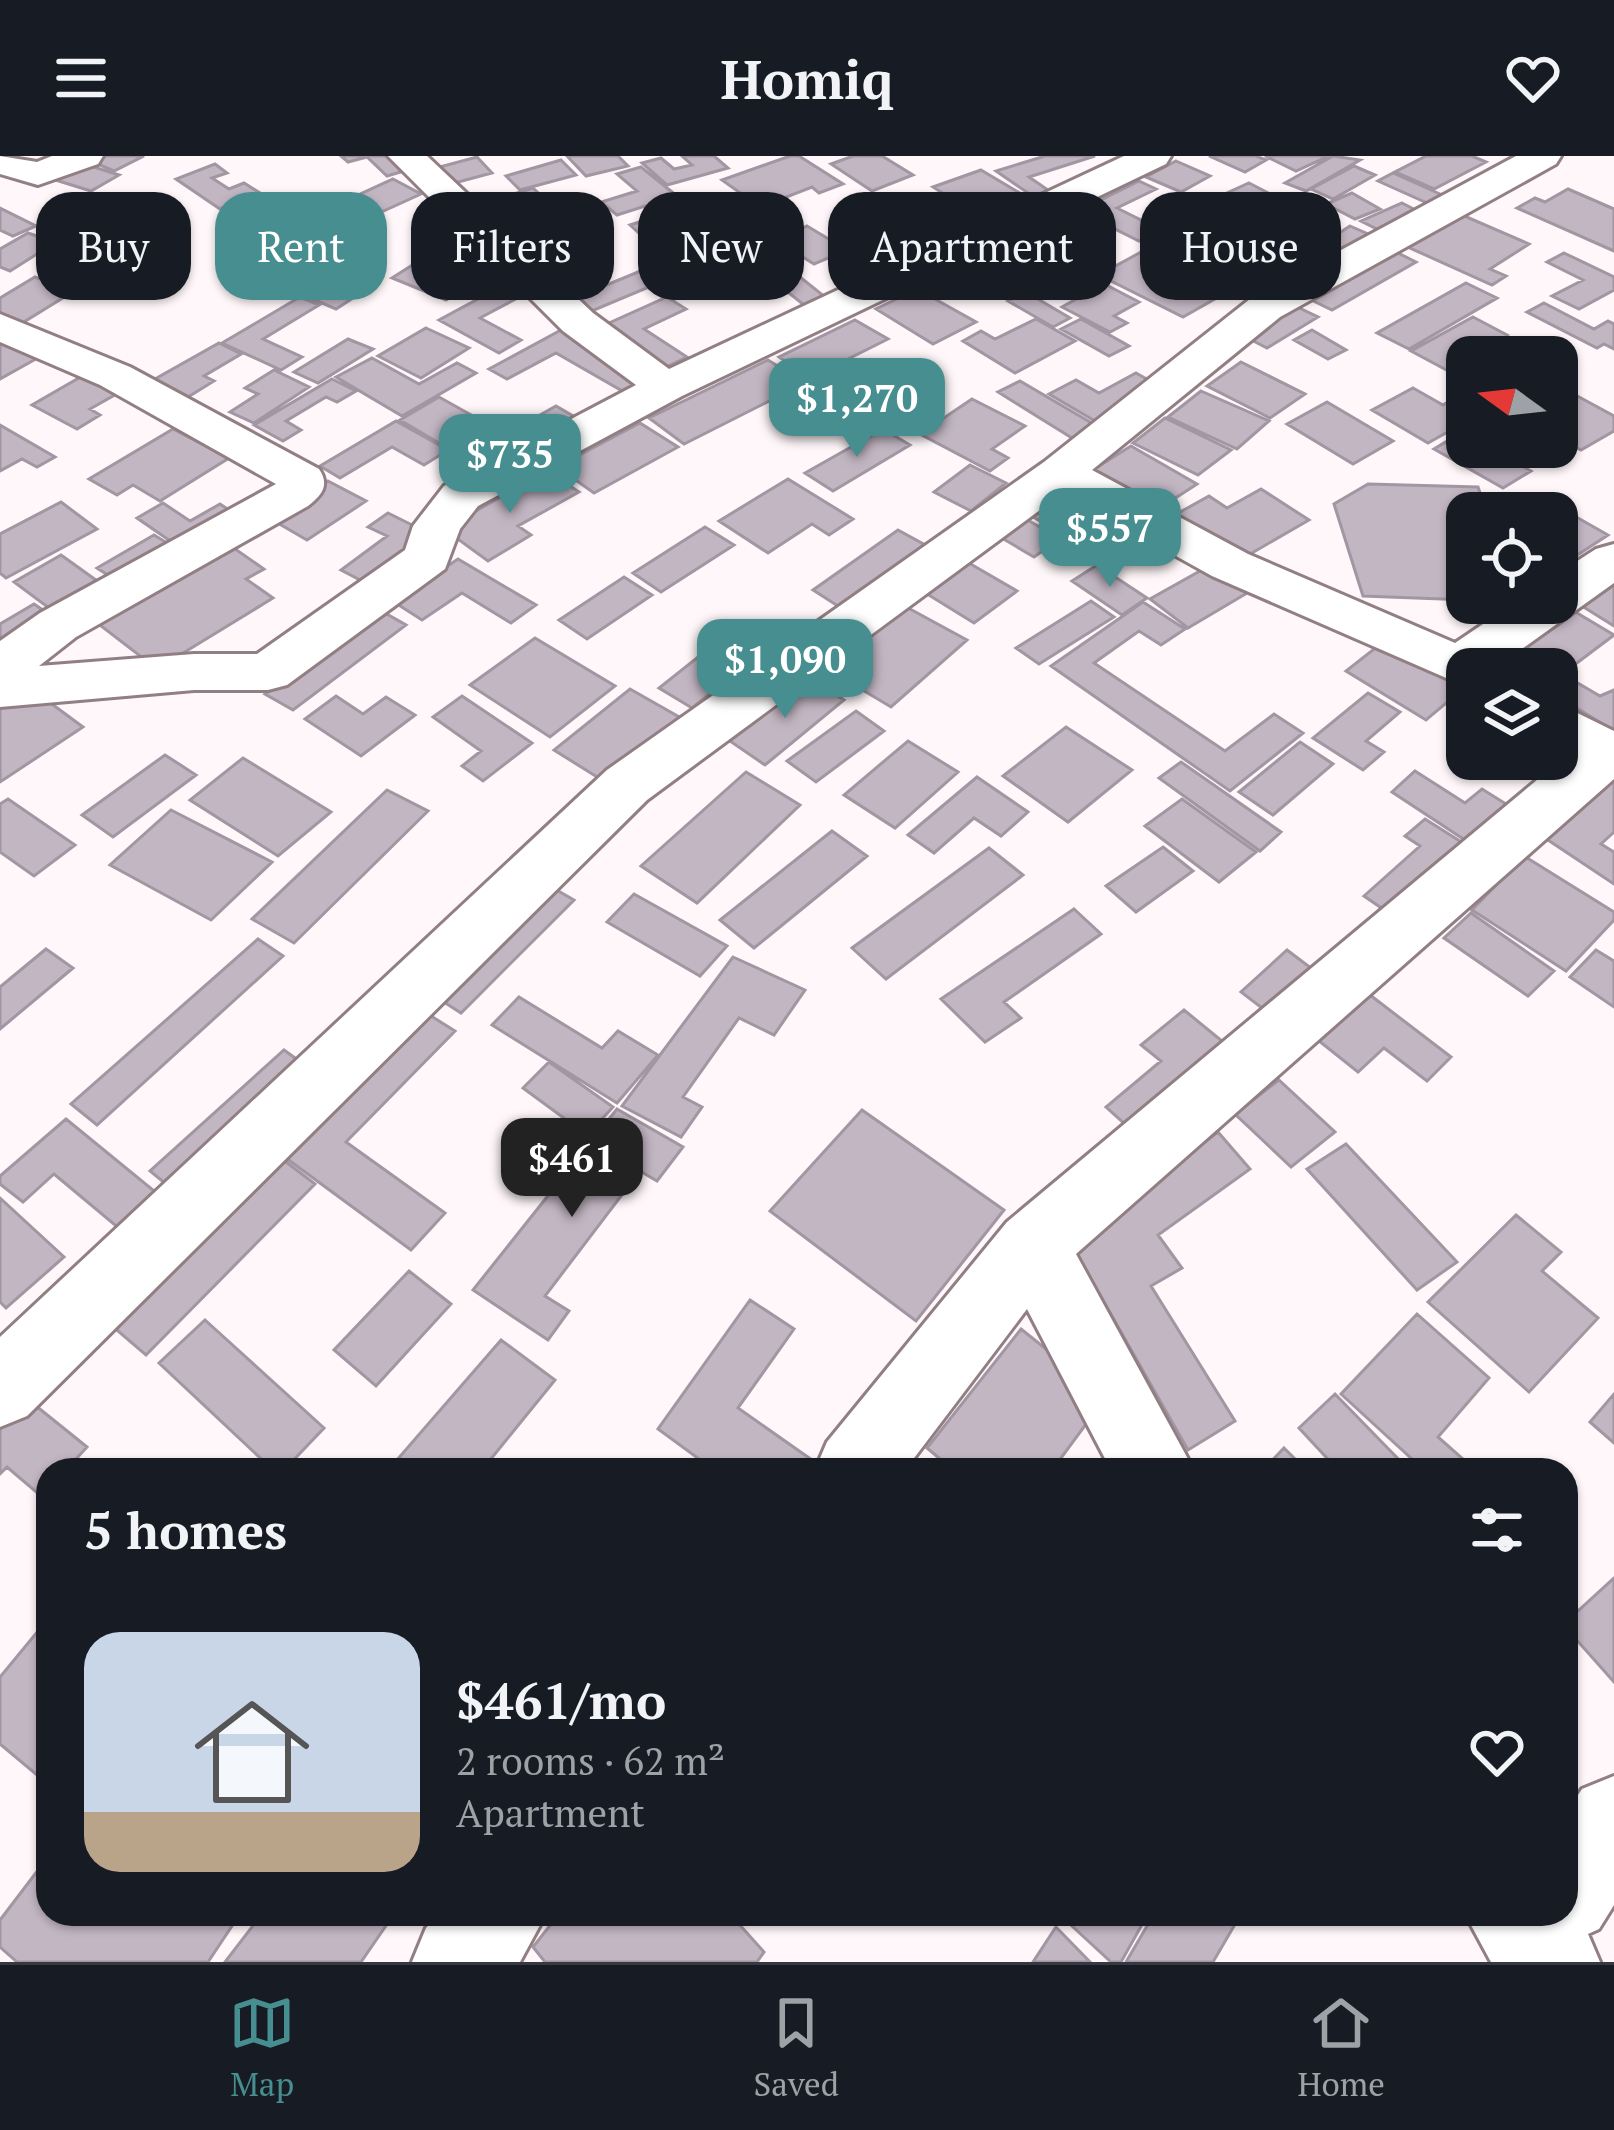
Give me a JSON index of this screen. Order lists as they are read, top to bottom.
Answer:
{
  "north": "left",
  "page": {
    "header": "Homiq",
    "chip": [
      "Buy",
      "Rent",
      "Filters",
      "New",
      "Apartment",
      "House"
    ],
    "price": [
      "$1,270",
      "$735",
      "$557",
      "$1,090",
      "$461"
    ],
    "heading": "5 homes",
    "list": [
      {
        "name": "$461/mo",
        "note": "2 rooms · 62 m² · Apartment"
      }
    ],
    "tabs": ["Map", "Saved", "Home"]
  }
}
